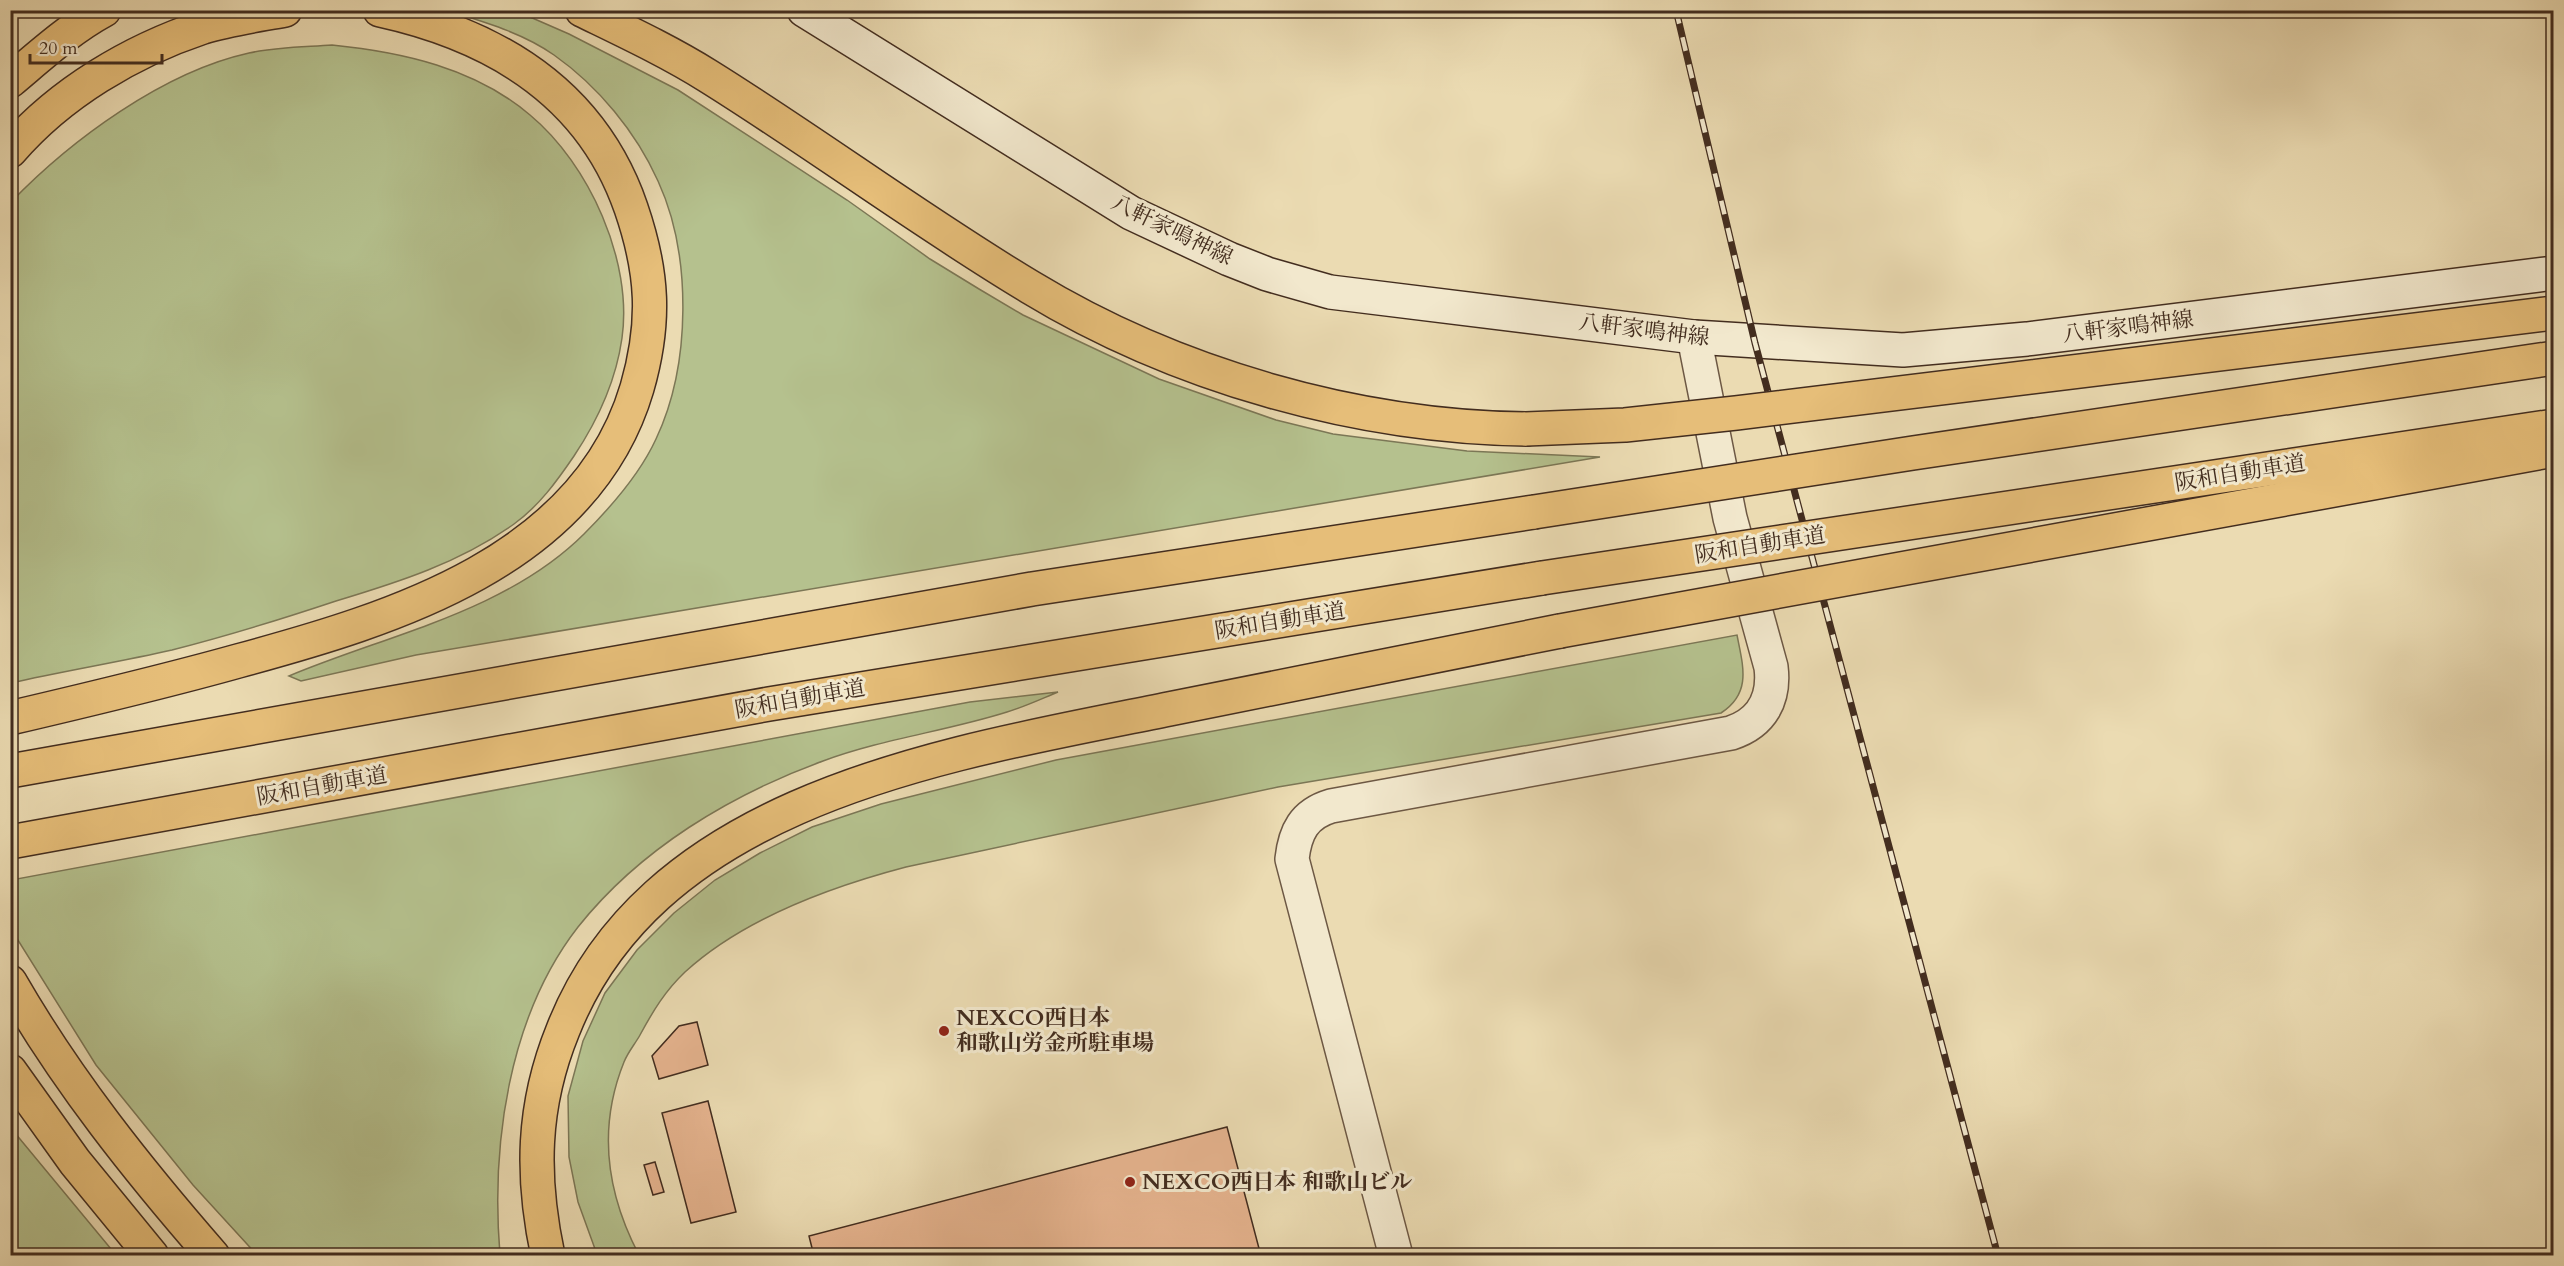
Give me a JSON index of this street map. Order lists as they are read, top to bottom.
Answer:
{
  "streets": {
    "highway": ["阪和自動車道"],
    "main road": ["八軒家鳴神線"]
  },
  "places": ["NEXCO西日本 和歌山労金所駐車場", "NEXCO西日本 和歌山ビル"],
  "scale_bar": "20 m"
}
